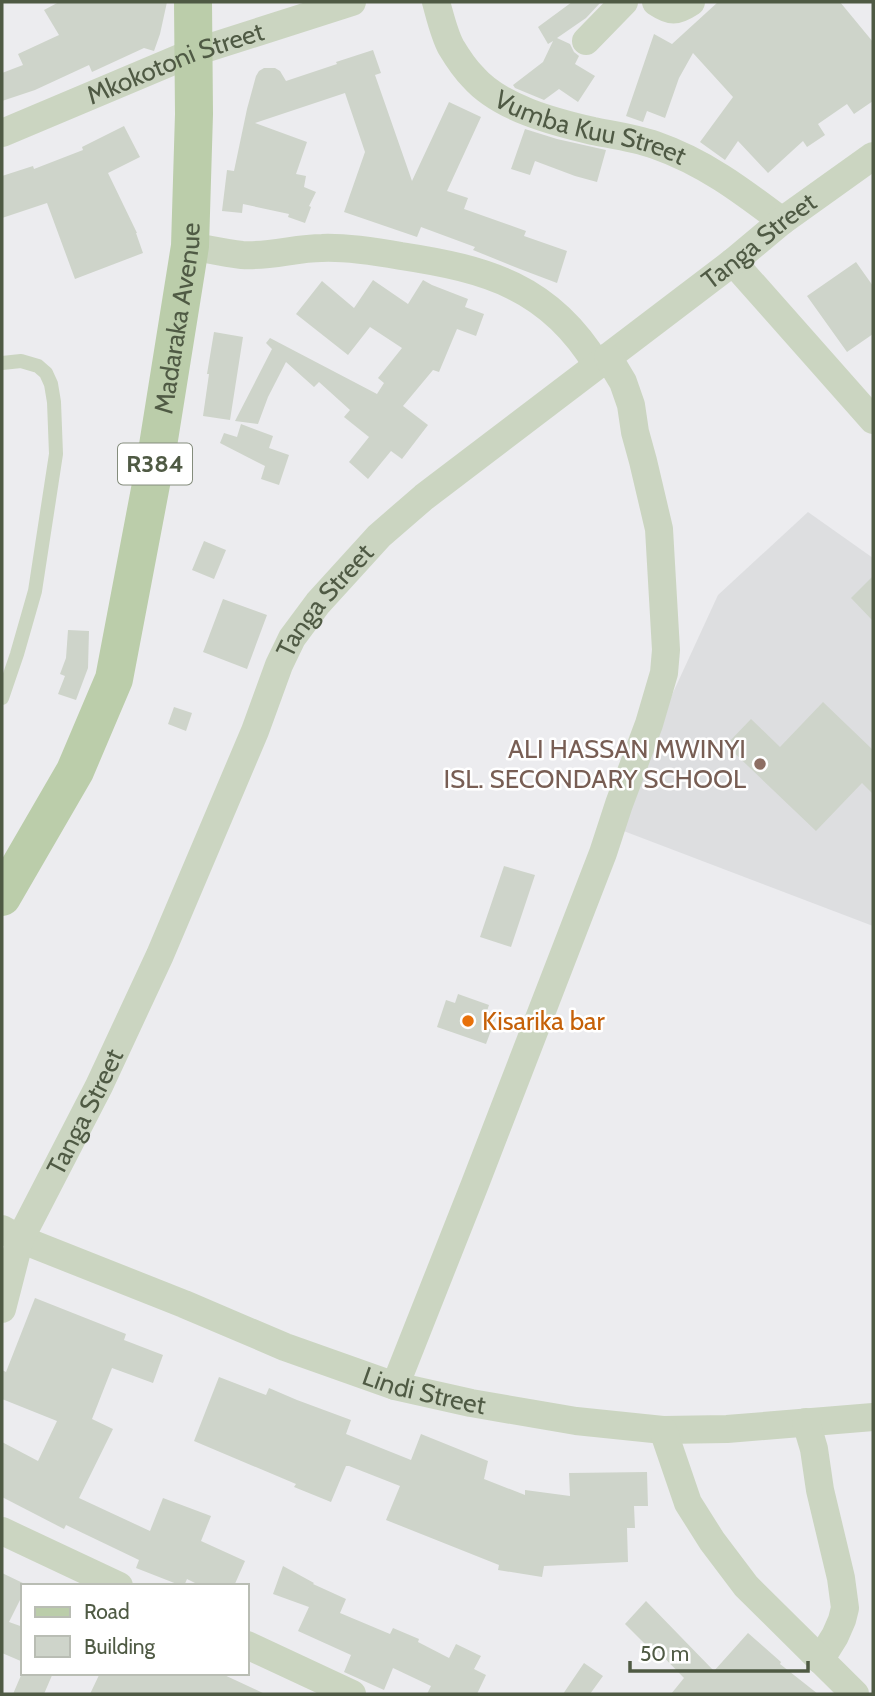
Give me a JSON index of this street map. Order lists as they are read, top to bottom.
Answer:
{
  "streets": {
    "main road": ["Madaraka Avenue", "R384"],
    "street": [
      "Mkokotoni Street",
      "Vumba Kuu Street",
      "Tanga Street",
      "Lindi Street"
    ]
  },
  "crossings": [
    ["Mkokotoni Street", "Madaraka Avenue"],
    ["Vumba Kuu Street", "Tanga Street"],
    ["Tanga Street", "Lindi Street"]
  ],
  "places": ["ALI HASSAN MWINYI ISL. SECONDARY SCHOOL", "Kisarika bar"],
  "legend": ["Road", "Building"],
  "scale_bar": "50 m"
}
